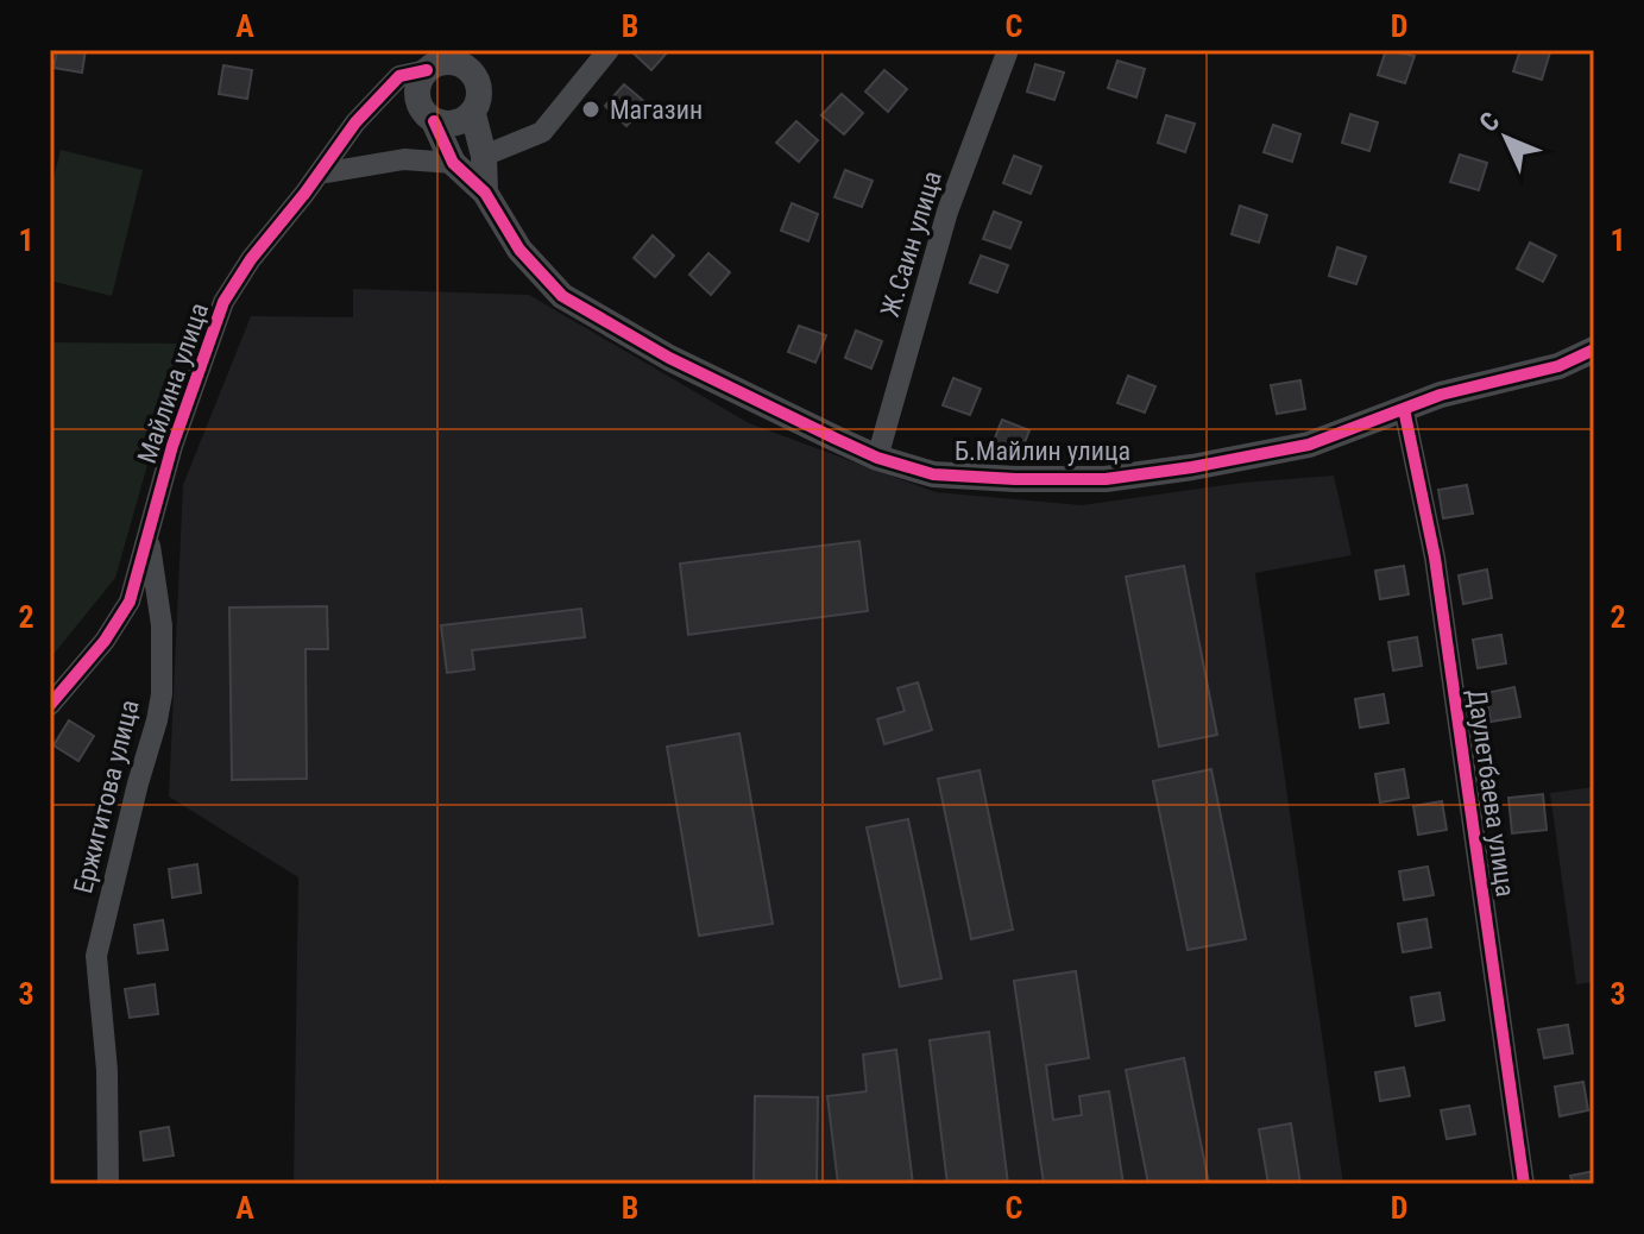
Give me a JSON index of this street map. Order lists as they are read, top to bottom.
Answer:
{
  "streets": {
    "street": [
      "Ж.Саин улица",
      "Майлина улица",
      "Б.Майлин улица",
      "Даулетбаева улица",
      "Ержигитова улица"
    ]
  },
  "crossings": [
    ["Ж.Саин улица", "Б.Майлин улица"],
    ["Майлина улица", "Б.Майлин улица"],
    ["Майлина улица", "Ержигитова улица"],
    ["Б.Майлин улица", "Даулетбаева улица"]
  ],
  "places": ["Магазин"],
  "north": "top left",
  "grid": {
    "columns": [
      "A",
      "B",
      "C",
      "D"
    ],
    "rows": ["1", "2", "3"]
  }
}
